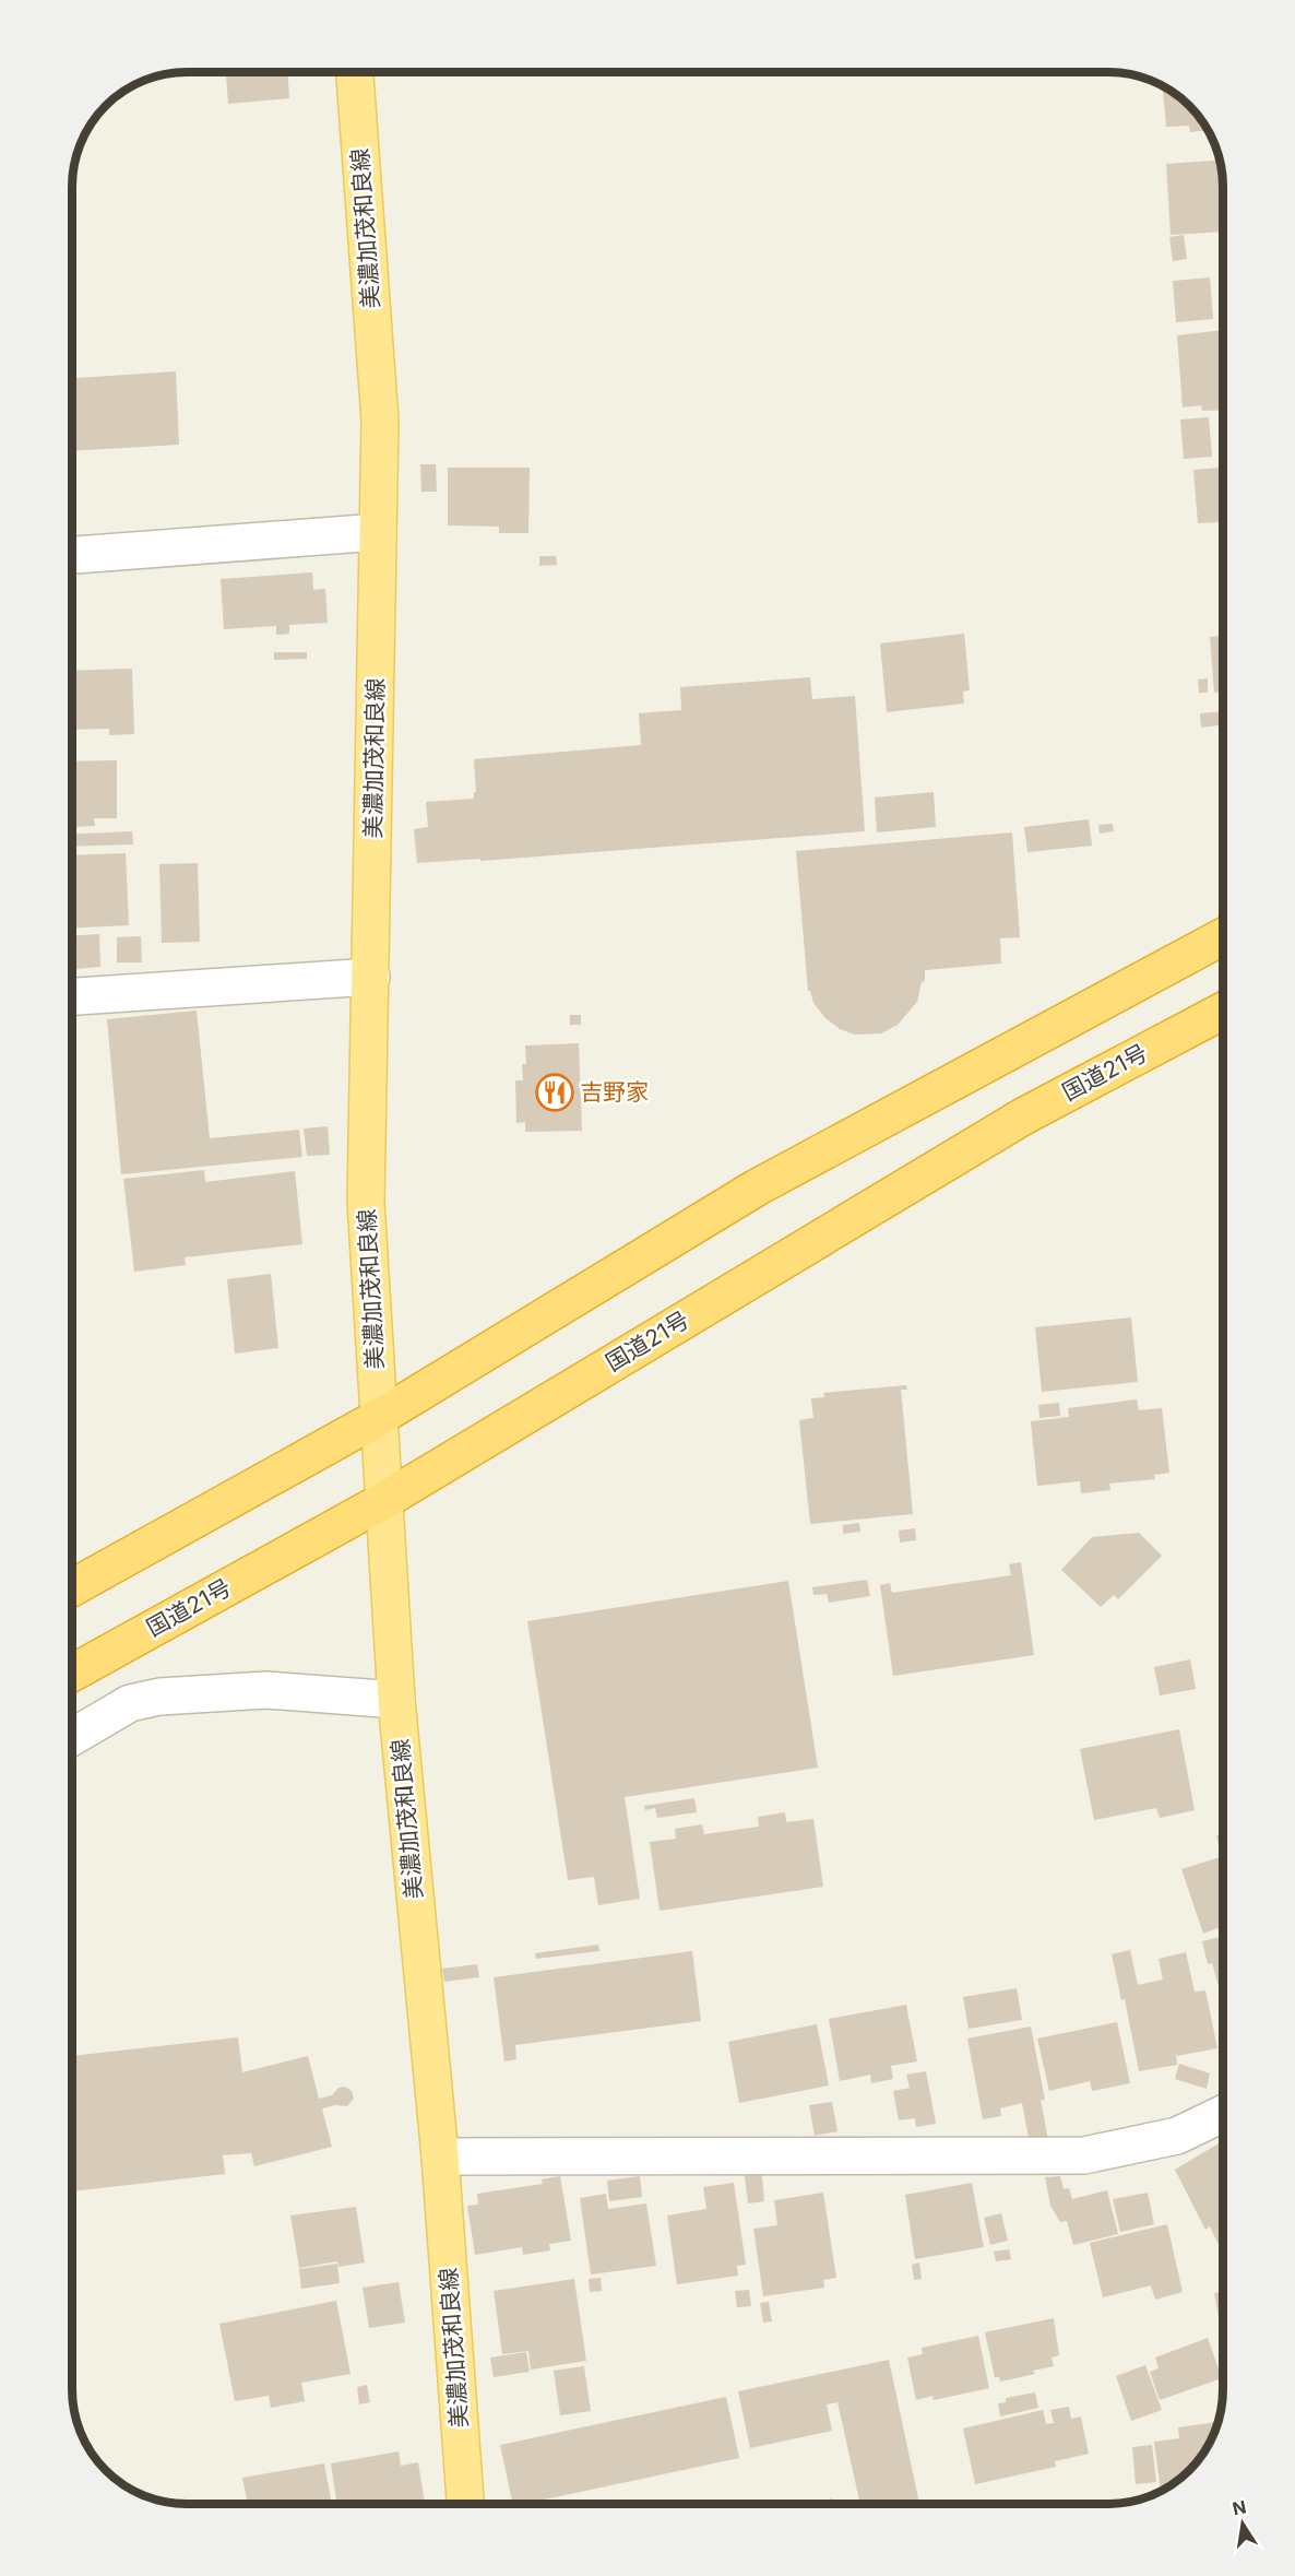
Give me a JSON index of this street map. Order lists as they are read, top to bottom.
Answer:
{
  "streets": {
    "highway": ["国道21号"],
    "main road": ["美濃加茂和良線"]
  },
  "crossings": [
    ["美濃加茂和良線", "国道21号"]
  ],
  "places": {
    "restaurant": ["吉野家"]
  },
  "north": "top"
}
